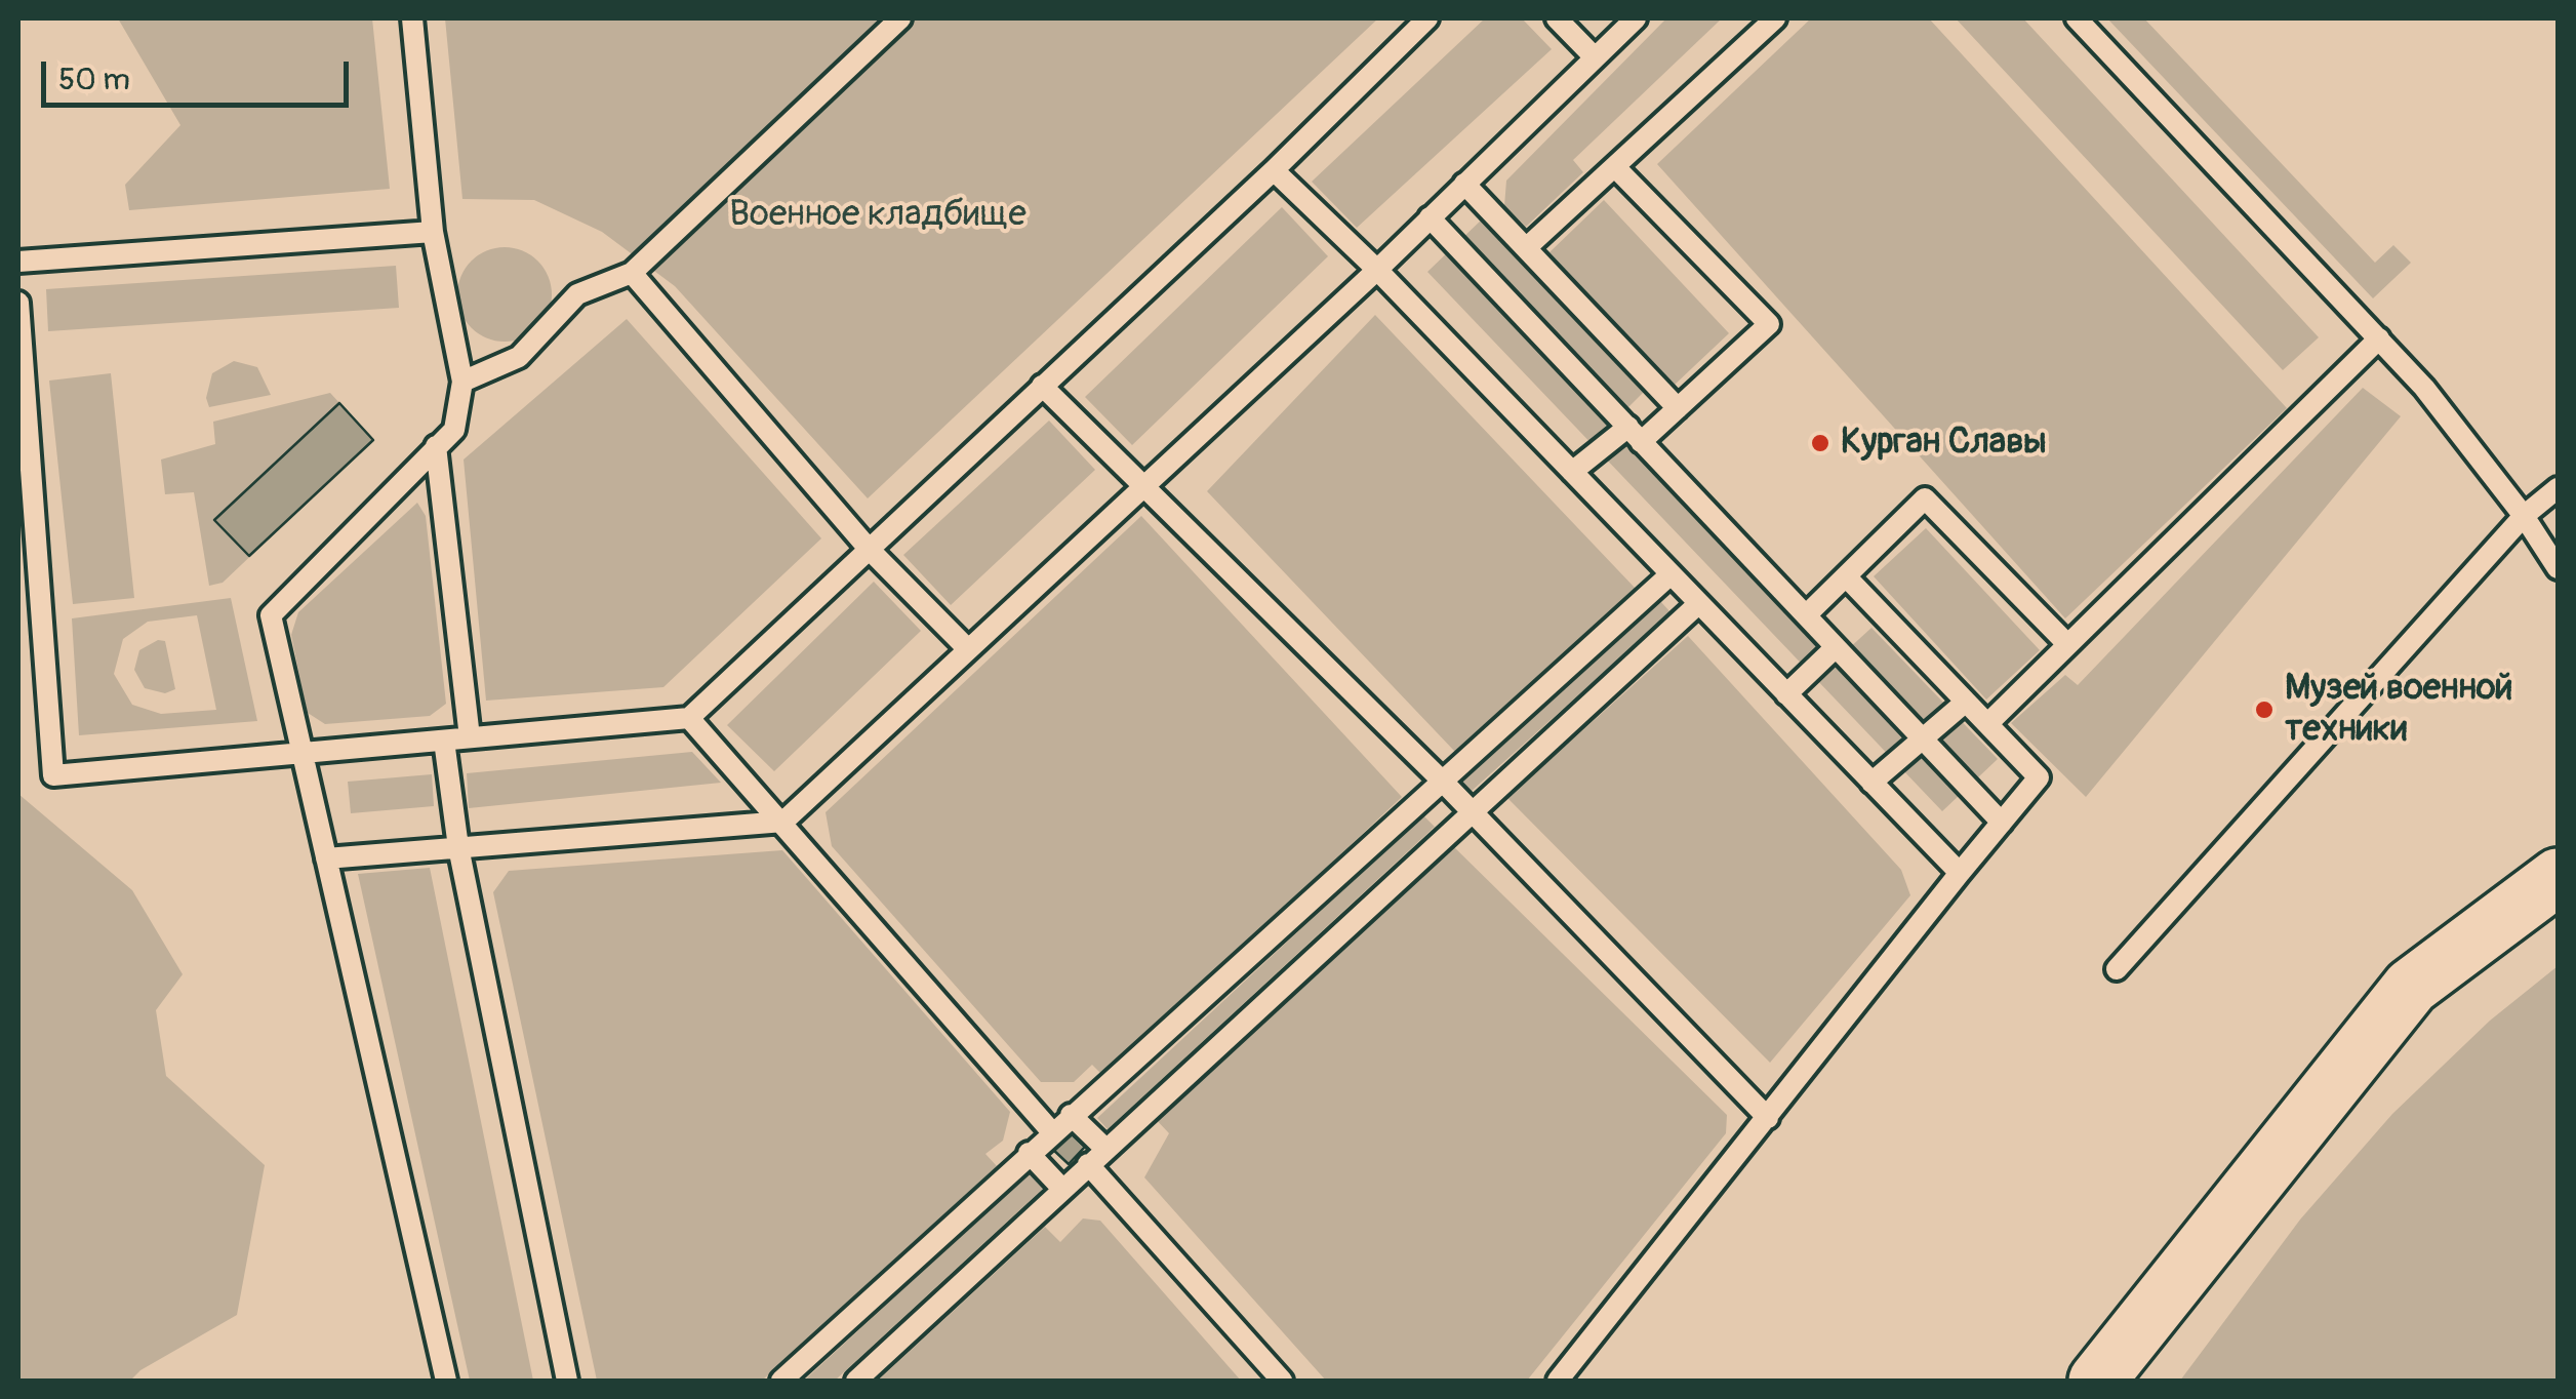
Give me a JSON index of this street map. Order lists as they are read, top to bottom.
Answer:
{
  "parks": ["Военное кладбище"],
  "places": ["Курган Славы", "Музей военной техники"],
  "scale_bar": "50 m"
}
